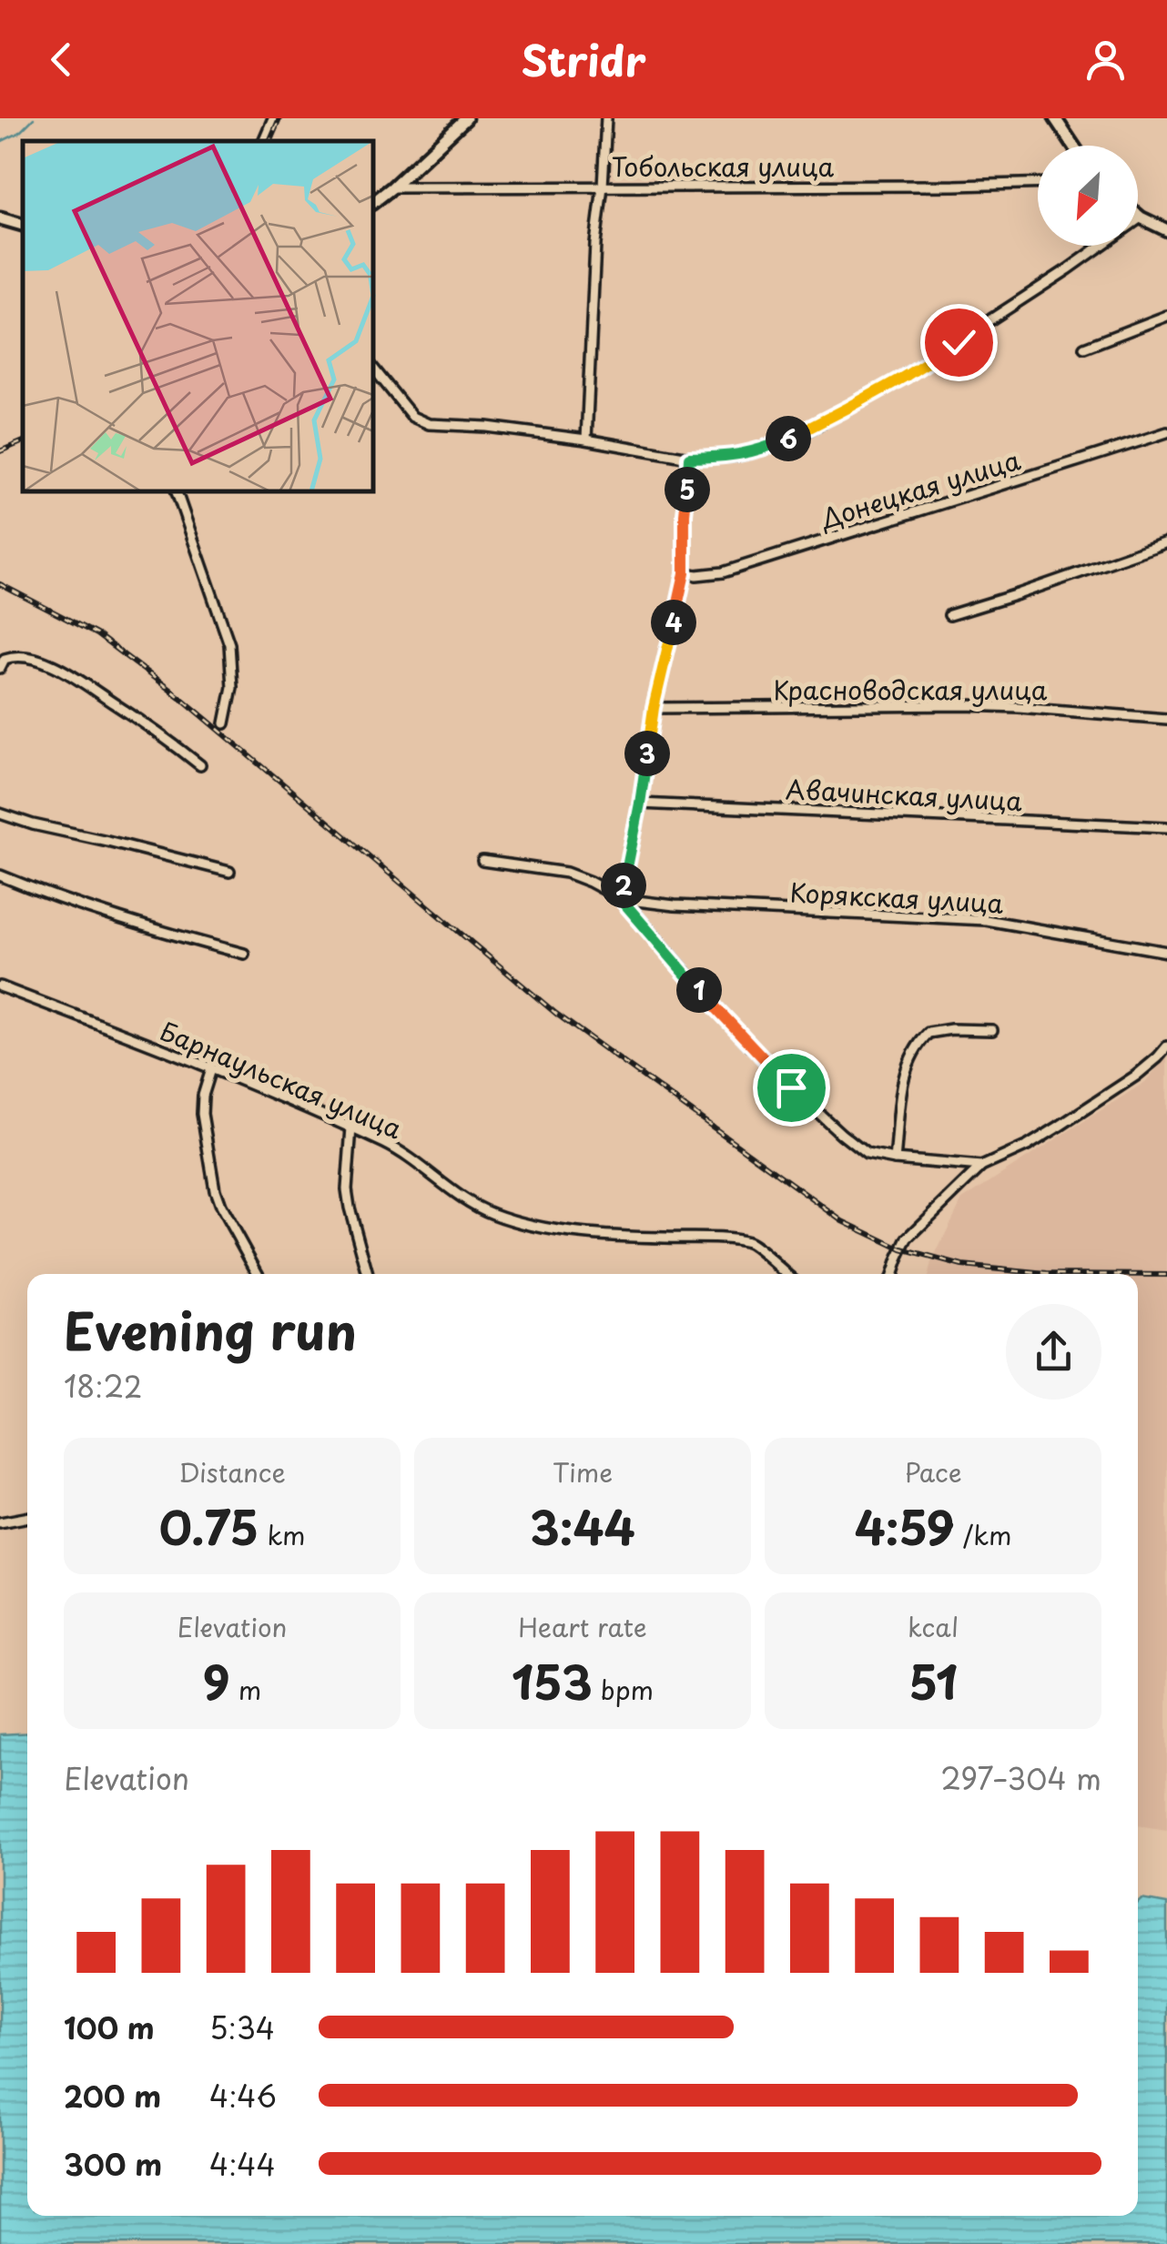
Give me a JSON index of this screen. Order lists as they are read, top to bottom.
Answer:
{
  "streets": {
    "street": [
      "Тобольская улица",
      "Донецкая улица",
      "Красноводская улица",
      "Авачинская улица",
      "Корякская улица",
      "Барнаульская улица"
    ]
  },
  "north": "bottom left",
  "page": {
    "header": "Stridr",
    "pins": [
      "6",
      "5",
      "4",
      "3",
      "2",
      "1"
    ],
    "heading": ["Evening run", "18:22"],
    "stats": [
      ["Distance", "0.75 km"],
      ["Time", "3:44"],
      ["Pace", "4:59 /km"],
      ["Elevation", "9 m"],
      ["Heart rate", "153 bpm"],
      ["kcal", "51"]
    ],
    "chart": ["Elevation", "297–304 m"],
    "list": [
      {
        "name": "100 m",
        "note": "5:34"
      },
      {
        "name": "200 m",
        "note": "4:46"
      },
      {
        "name": "300 m",
        "note": "4:44"
      }
    ]
  }
}
